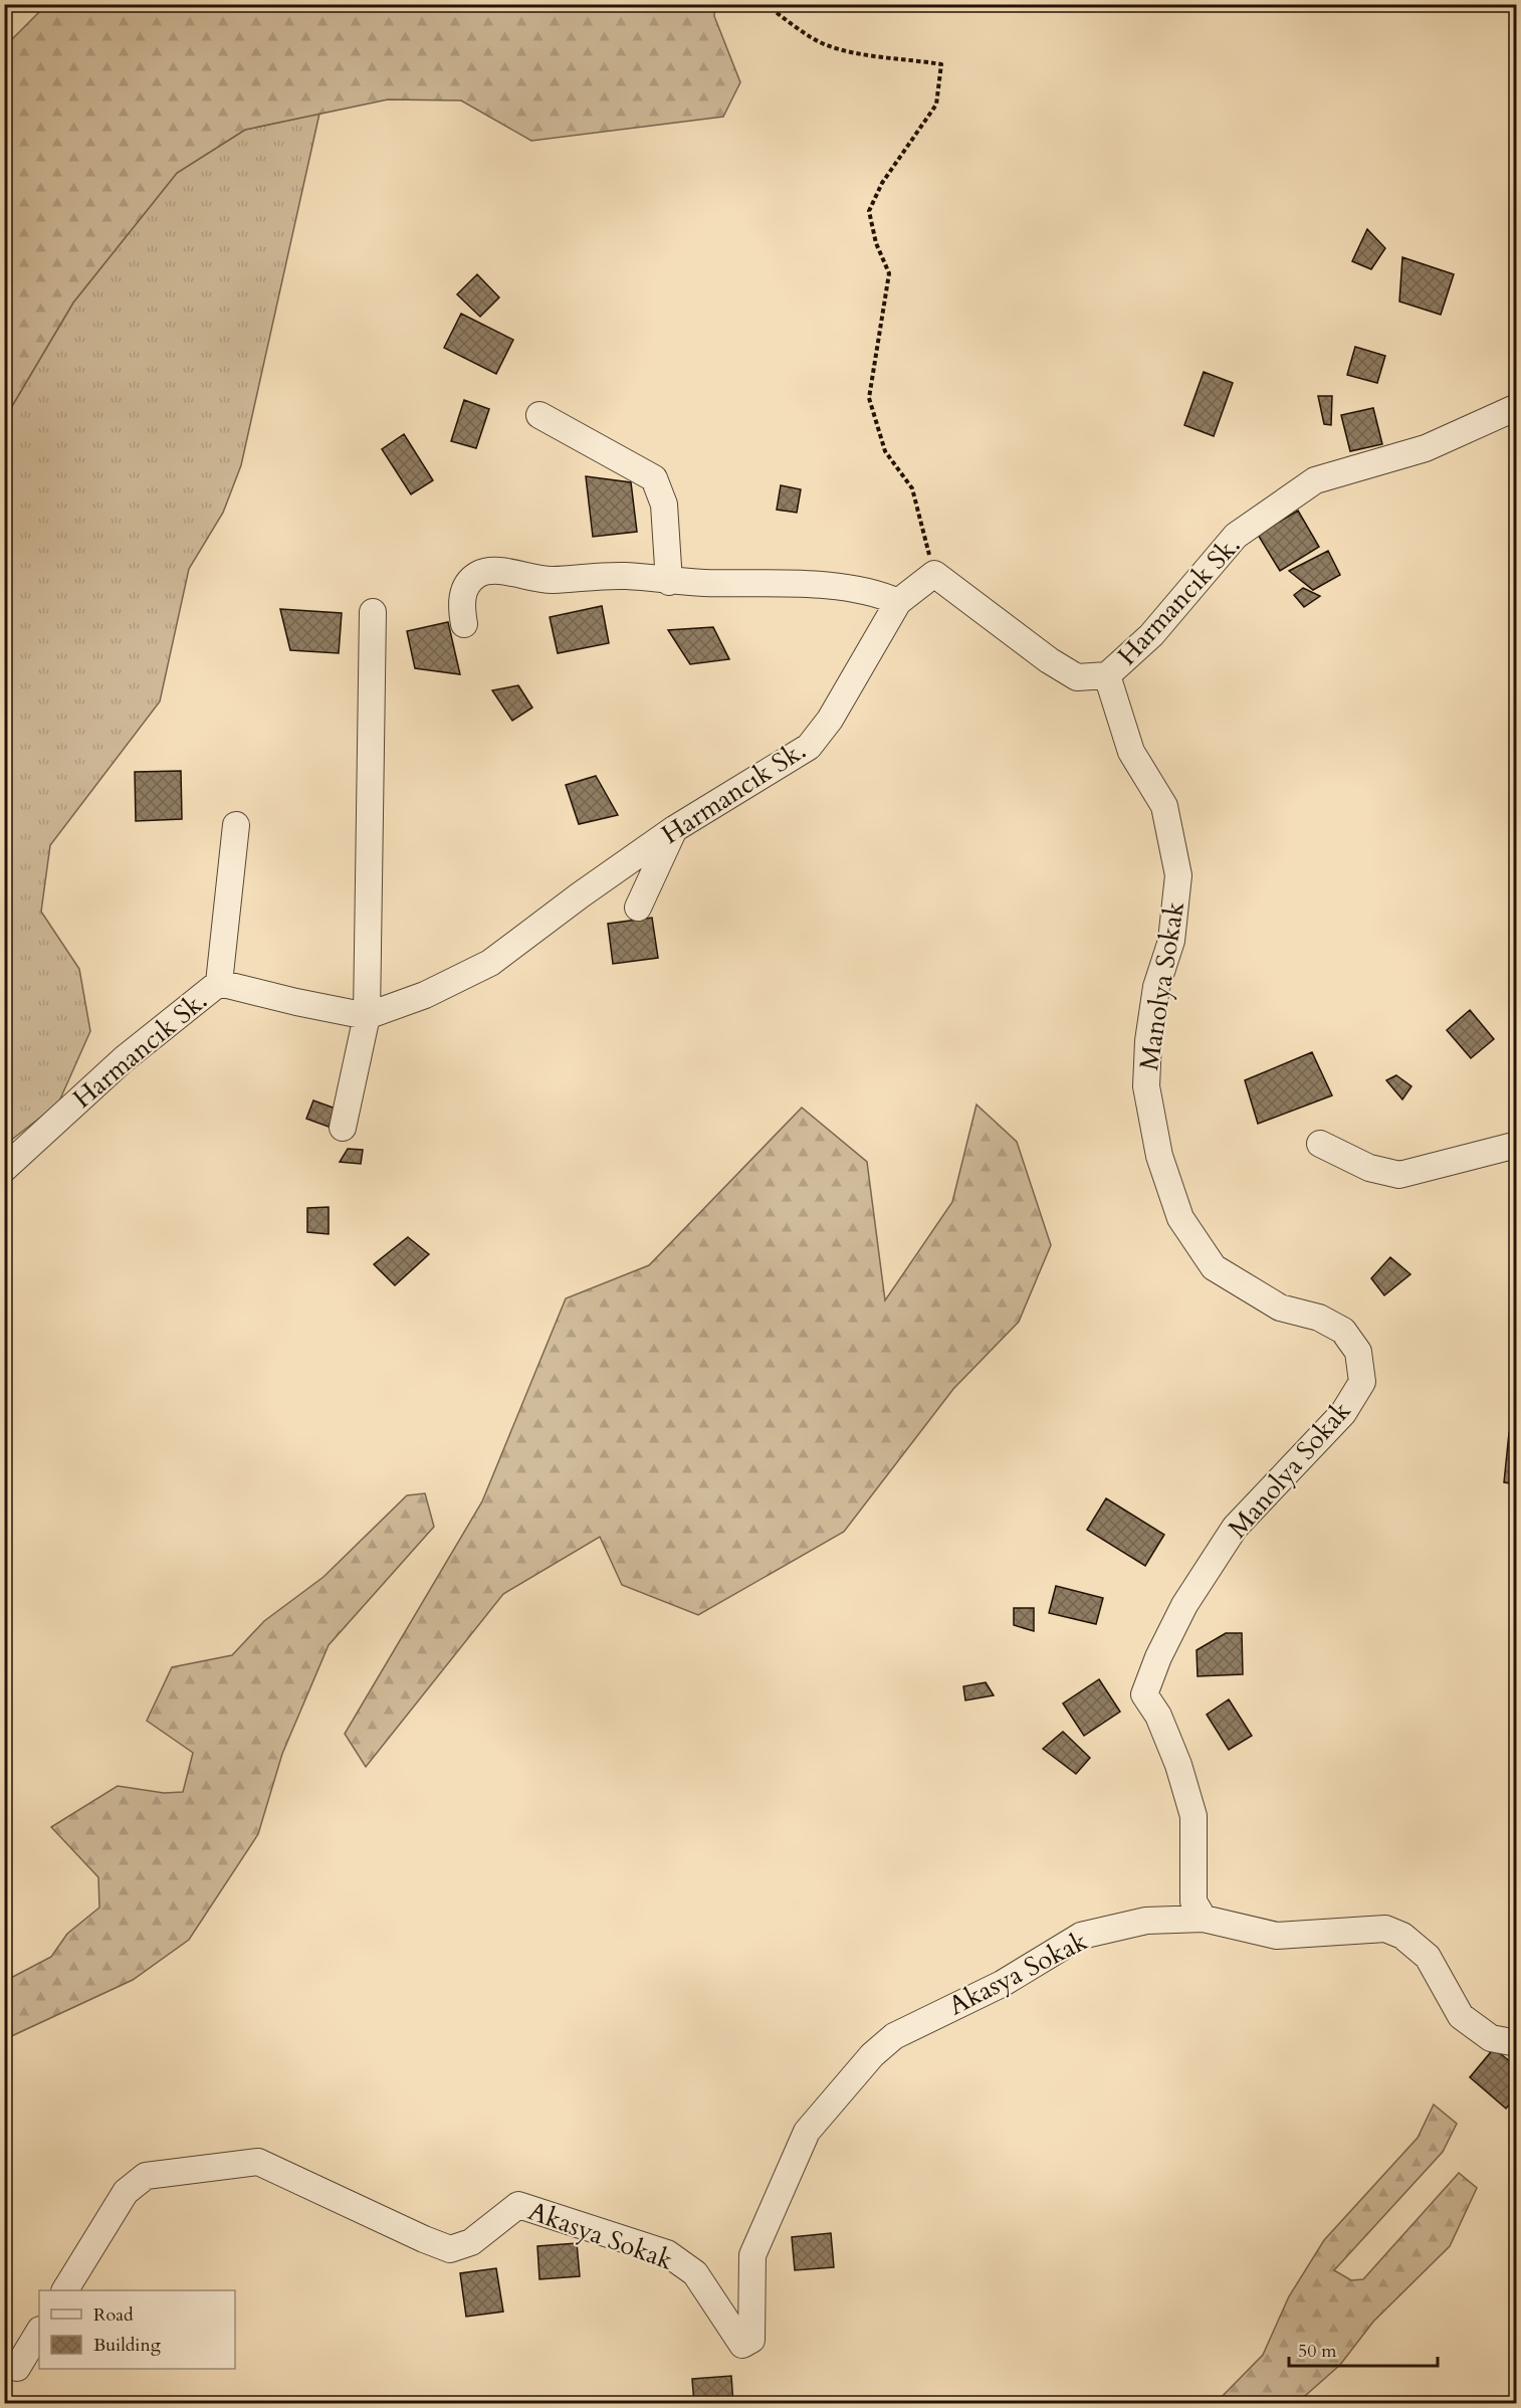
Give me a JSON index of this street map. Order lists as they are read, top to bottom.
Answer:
{
  "streets": {
    "street": ["Harmancık Sk.", "Manolya Sokak", "Akasya Sokak"]
  },
  "crossings": [
    ["Harmancık Sk.", "Manolya Sokak"],
    ["Manolya Sokak", "Akasya Sokak"]
  ],
  "legend": ["Road", "Building"],
  "scale_bar": "50 m"
}
